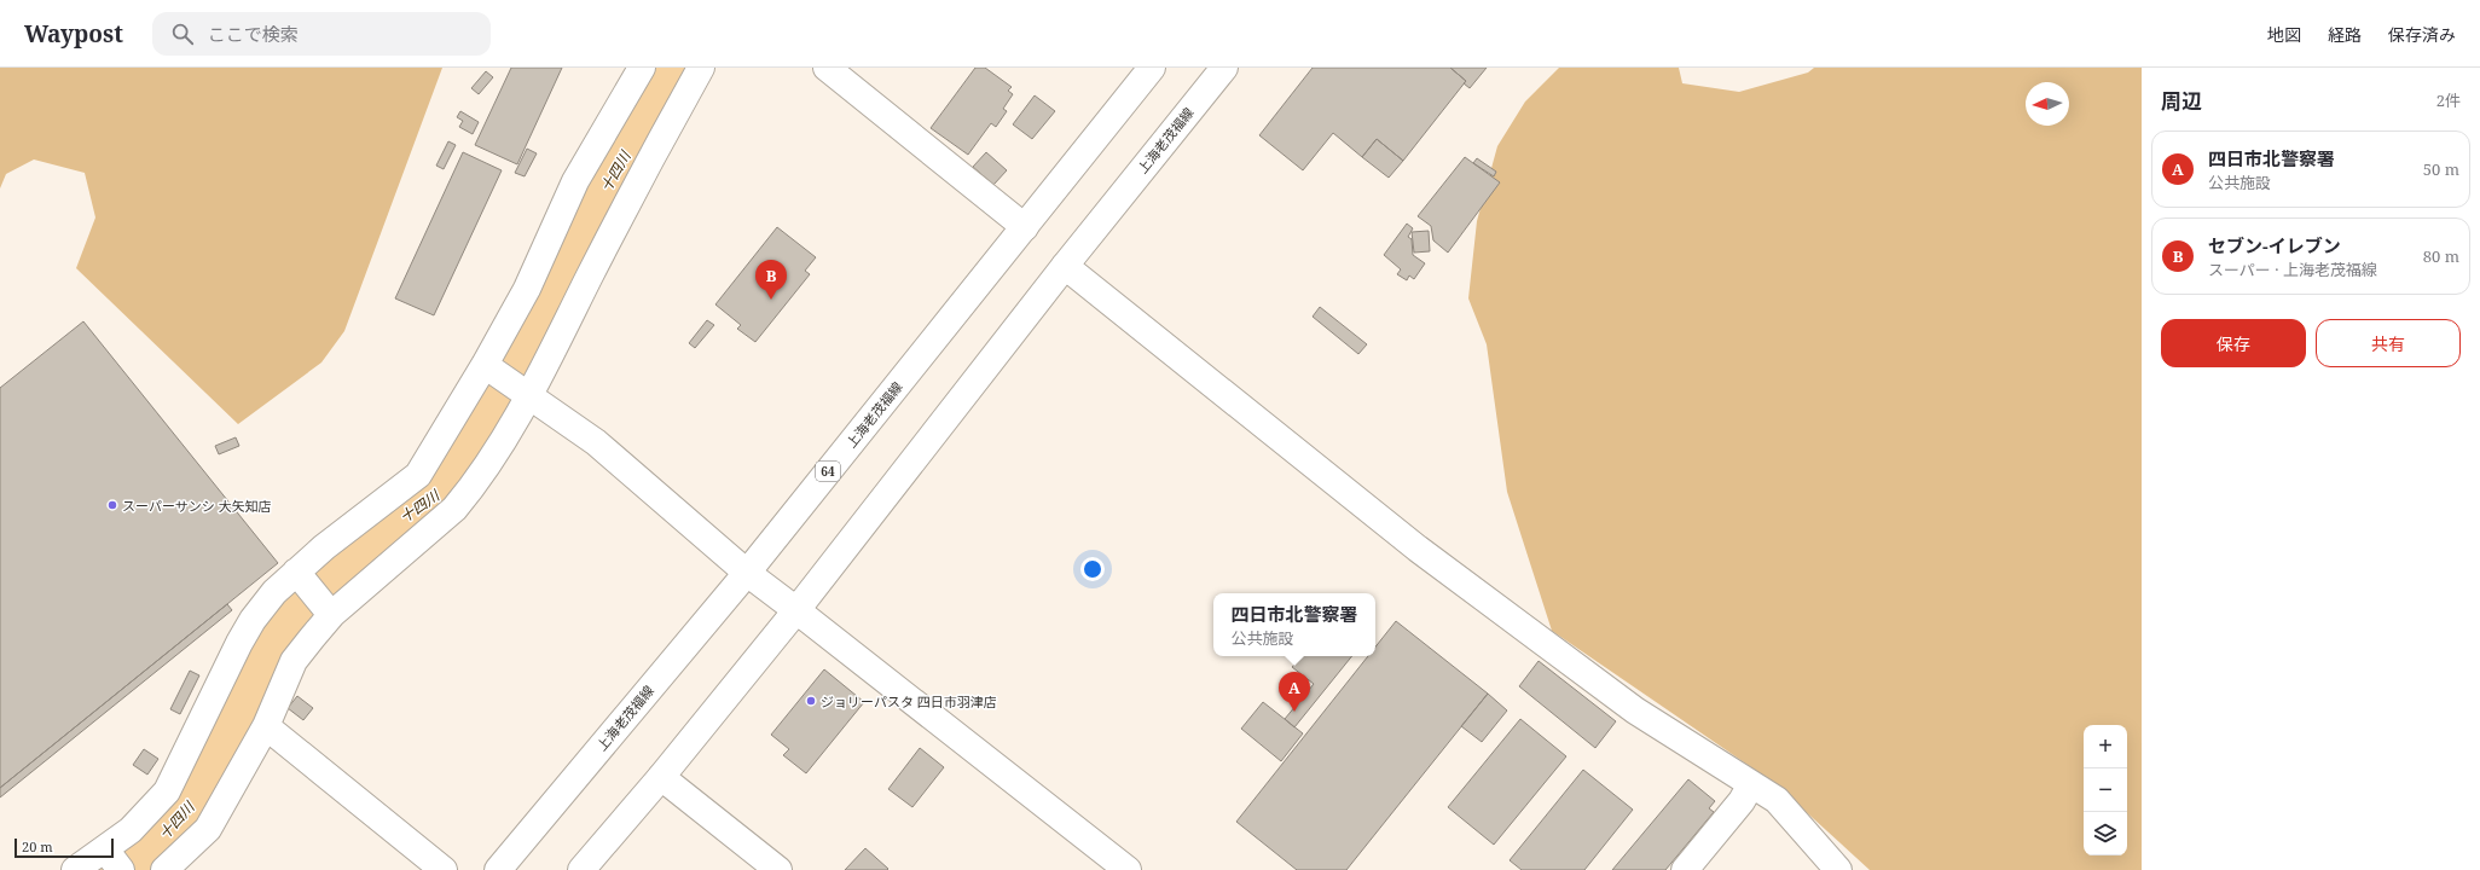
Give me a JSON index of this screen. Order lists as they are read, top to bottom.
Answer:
{
  "streets": {
    "street": ["上海老茂福線", "64"]
  },
  "water": ["十四川"],
  "places": ["スーパーサンシ 大矢知店", "ジョリーパスタ 四日市羽津店"],
  "scale_bar": "20 m",
  "north": "left",
  "page": {
    "header": "Waypost",
    "search": "ここで検索",
    "nav": ["地図", "経路", "保存済み"],
    "heading": ["周辺", "2件"],
    "list": [
      {
        "mark": "A",
        "name": "四日市北警察署",
        "note": "公共施設",
        "value": "50 m"
      },
      {
        "mark": "B",
        "name": "セブン-イレブン",
        "note": "スーパー · 上海老茂福線",
        "value": "80 m"
      }
    ],
    "pins": ["B", "A"],
    "buttons": ["保存", "共有"],
    "popup": ["四日市北警察署", "公共施設"],
    "map_buttons": ["+", "−"],
    "scale": "20 m"
  }
}
